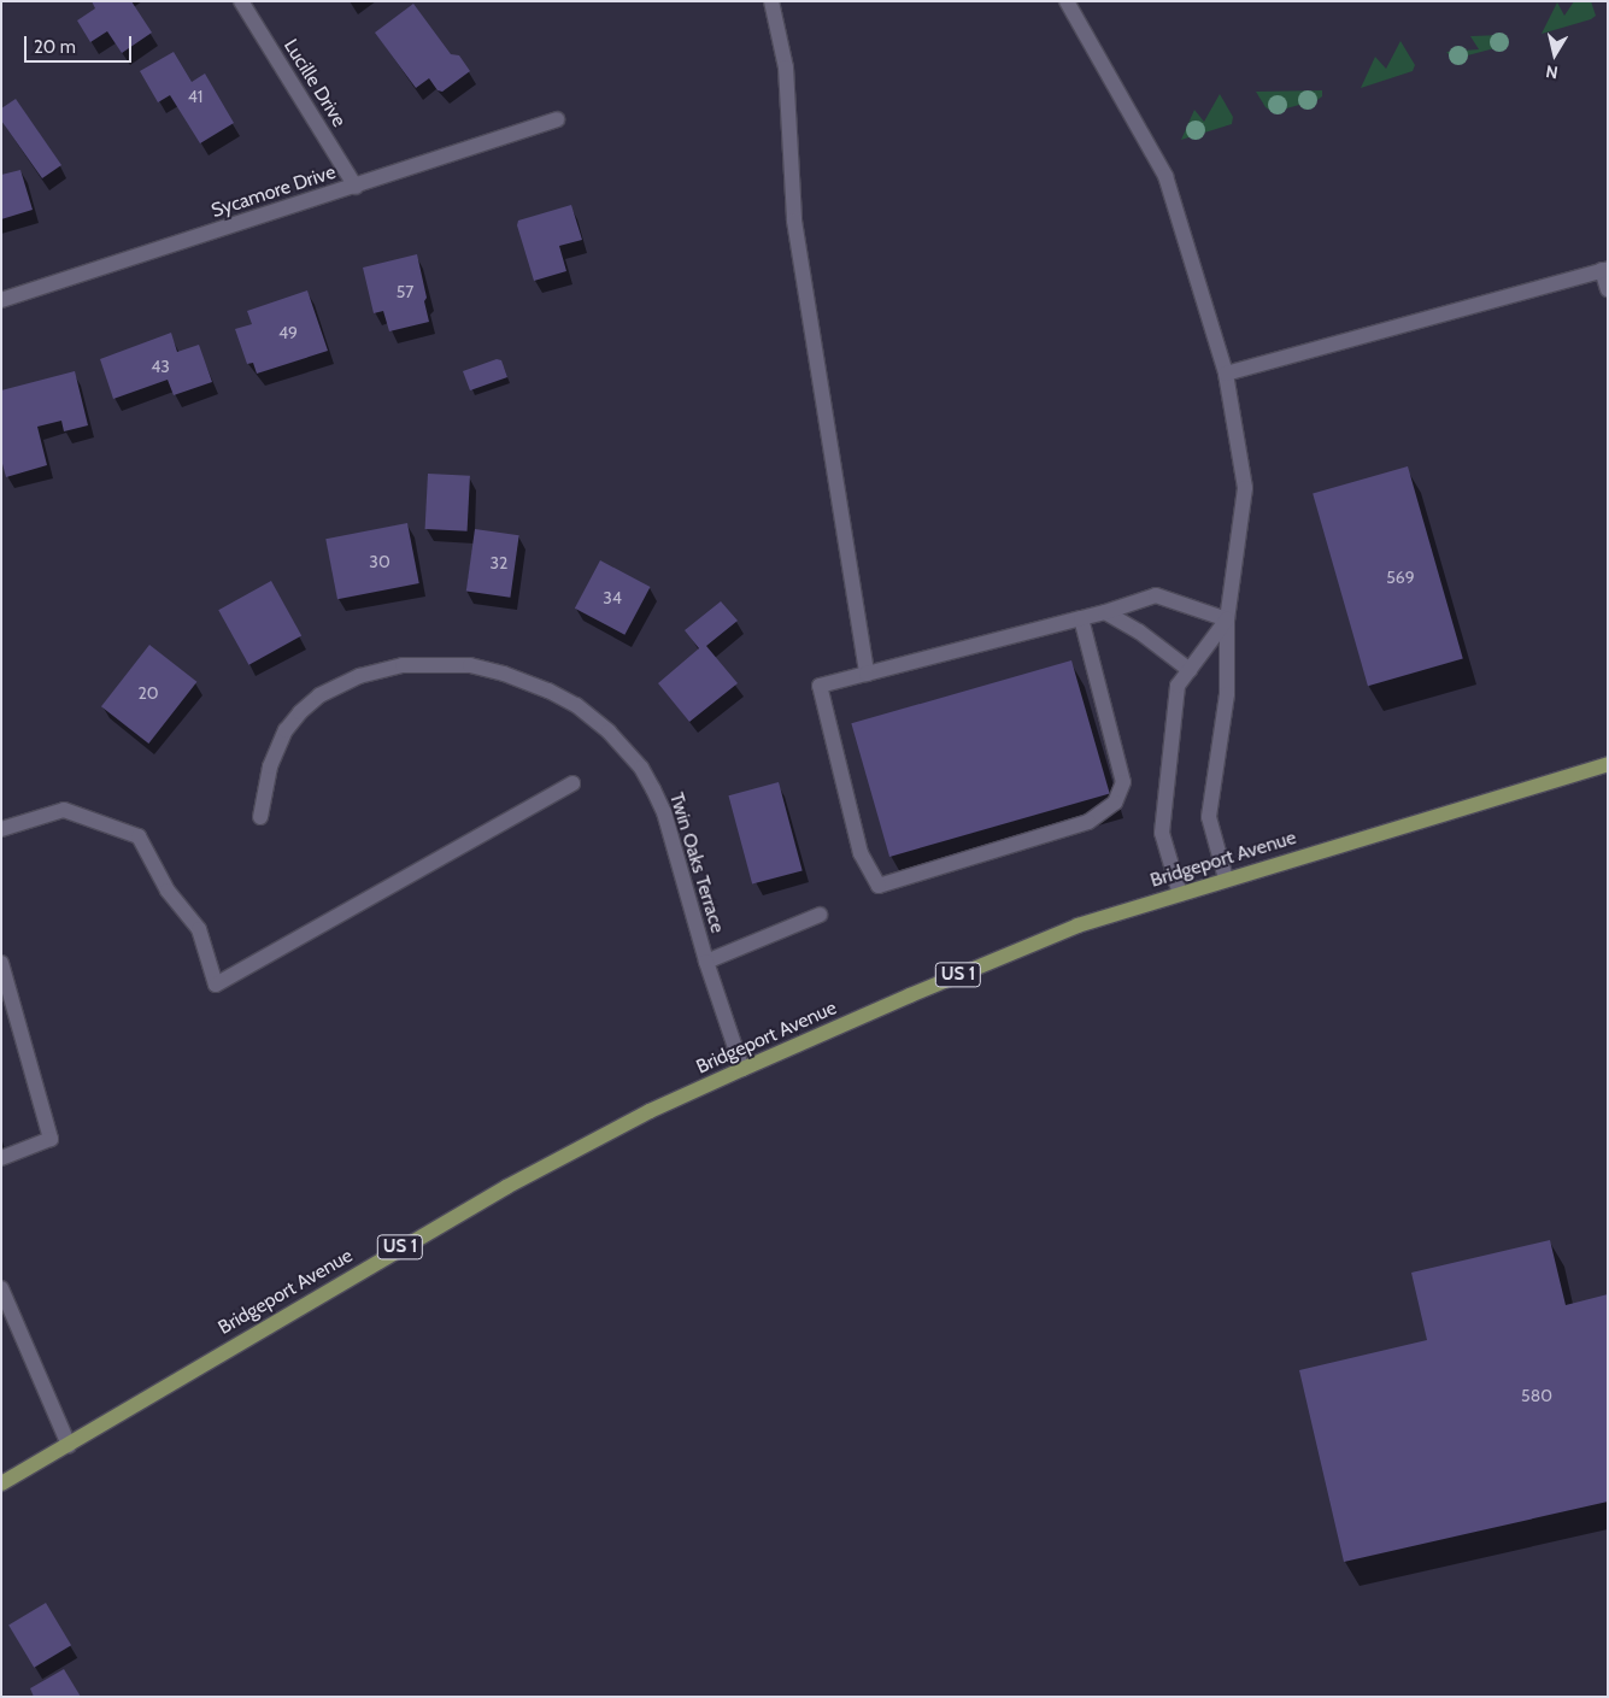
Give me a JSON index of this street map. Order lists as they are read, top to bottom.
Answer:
{
  "streets": {
    "main road": ["Bridgeport Avenue", "US 1"],
    "street": ["Lucille Drive", "Sycamore Drive", "Twin Oaks Terrace"]
  },
  "crossings": [
    ["Lucille Drive", "Sycamore Drive"],
    ["Bridgeport Avenue", "Twin Oaks Terrace"]
  ],
  "house_numbers": [
    "41",
    "57",
    "49",
    "43",
    "30",
    "32",
    "569",
    "34",
    "20",
    "580"
  ],
  "scale_bar": "20 m",
  "north": "bottom"
}
